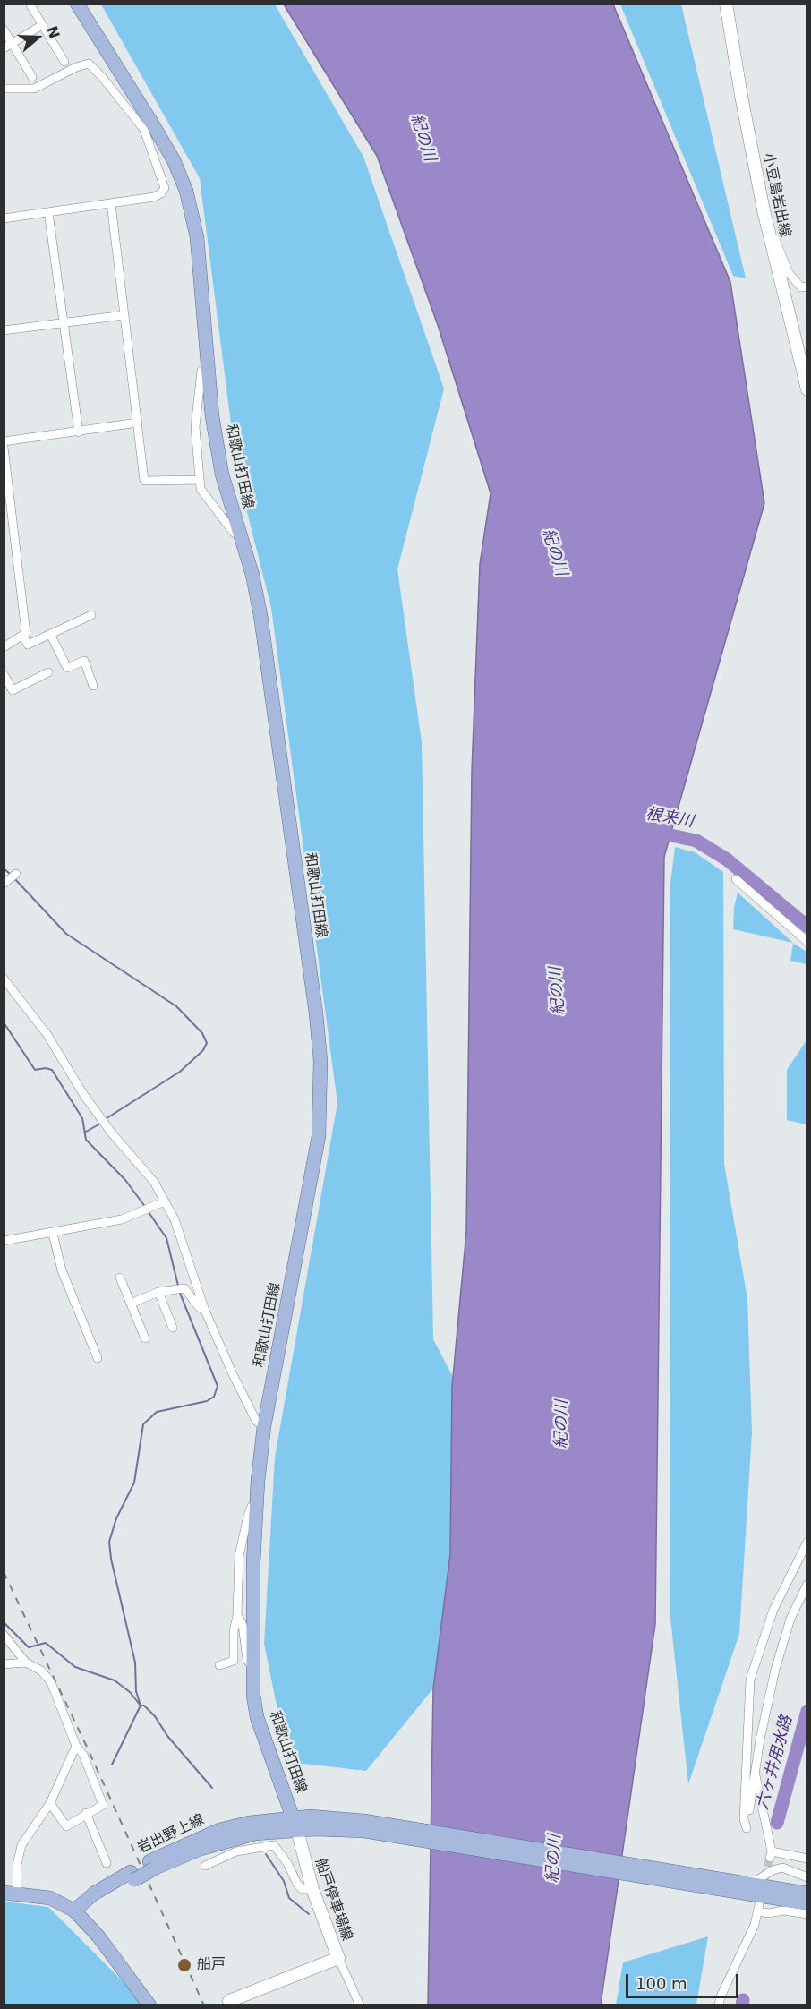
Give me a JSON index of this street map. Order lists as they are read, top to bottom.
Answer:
{
  "streets": {
    "main road": [
      "小豆島岩出線",
      "和歌山打田線",
      "岩出野上線",
      "船戸停車場線"
    ]
  },
  "crossings": [
    ["和歌山打田線", "岩出野上線"],
    ["和歌山打田線", "船戸停車場線"],
    ["岩出野上線", "船戸停車場線"]
  ],
  "water": ["紀の川", "根来川", "六ヶ井用水路"],
  "places": ["船戸"],
  "scale_bar": "100 m",
  "north": "right"
}
